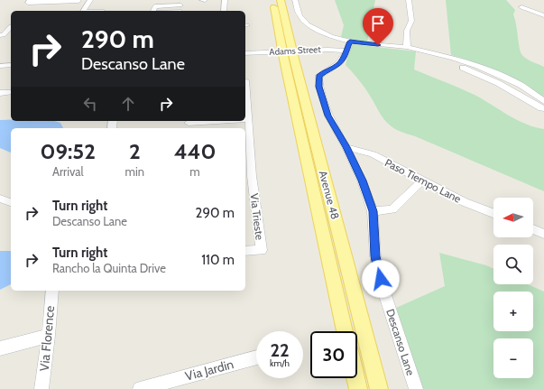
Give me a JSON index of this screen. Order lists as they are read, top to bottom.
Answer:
{
  "streets": {
    "main road": ["Avenue 48"],
    "street": [
      "Adams Street",
      "Paso Tiempo Lane",
      "Via Trieste",
      "Via Florence",
      "Descanso Lane",
      "Via Jardin"
    ]
  },
  "crossings": [
    ["Adams Street", "Avenue 48"],
    ["Adams Street", "Descanso Lane"],
    ["Paso Tiempo Lane", "Descanso Lane"]
  ],
  "north": "left",
  "page": {
    "turn": ["290 m", "Descanso Lane"],
    "eta": [
      "09:52",
      "Arrival",
      "2",
      "min",
      "440",
      "m"
    ],
    "list": [
      {
        "name": "Turn right",
        "note": "Descanso Lane",
        "value": "290 m"
      },
      {
        "name": "Turn right",
        "note": "Rancho la Quinta Drive",
        "value": "110 m"
      }
    ],
    "map_buttons": ["+", "−"],
    "speed": "22 km/h",
    "limit": "30"
  }
}
